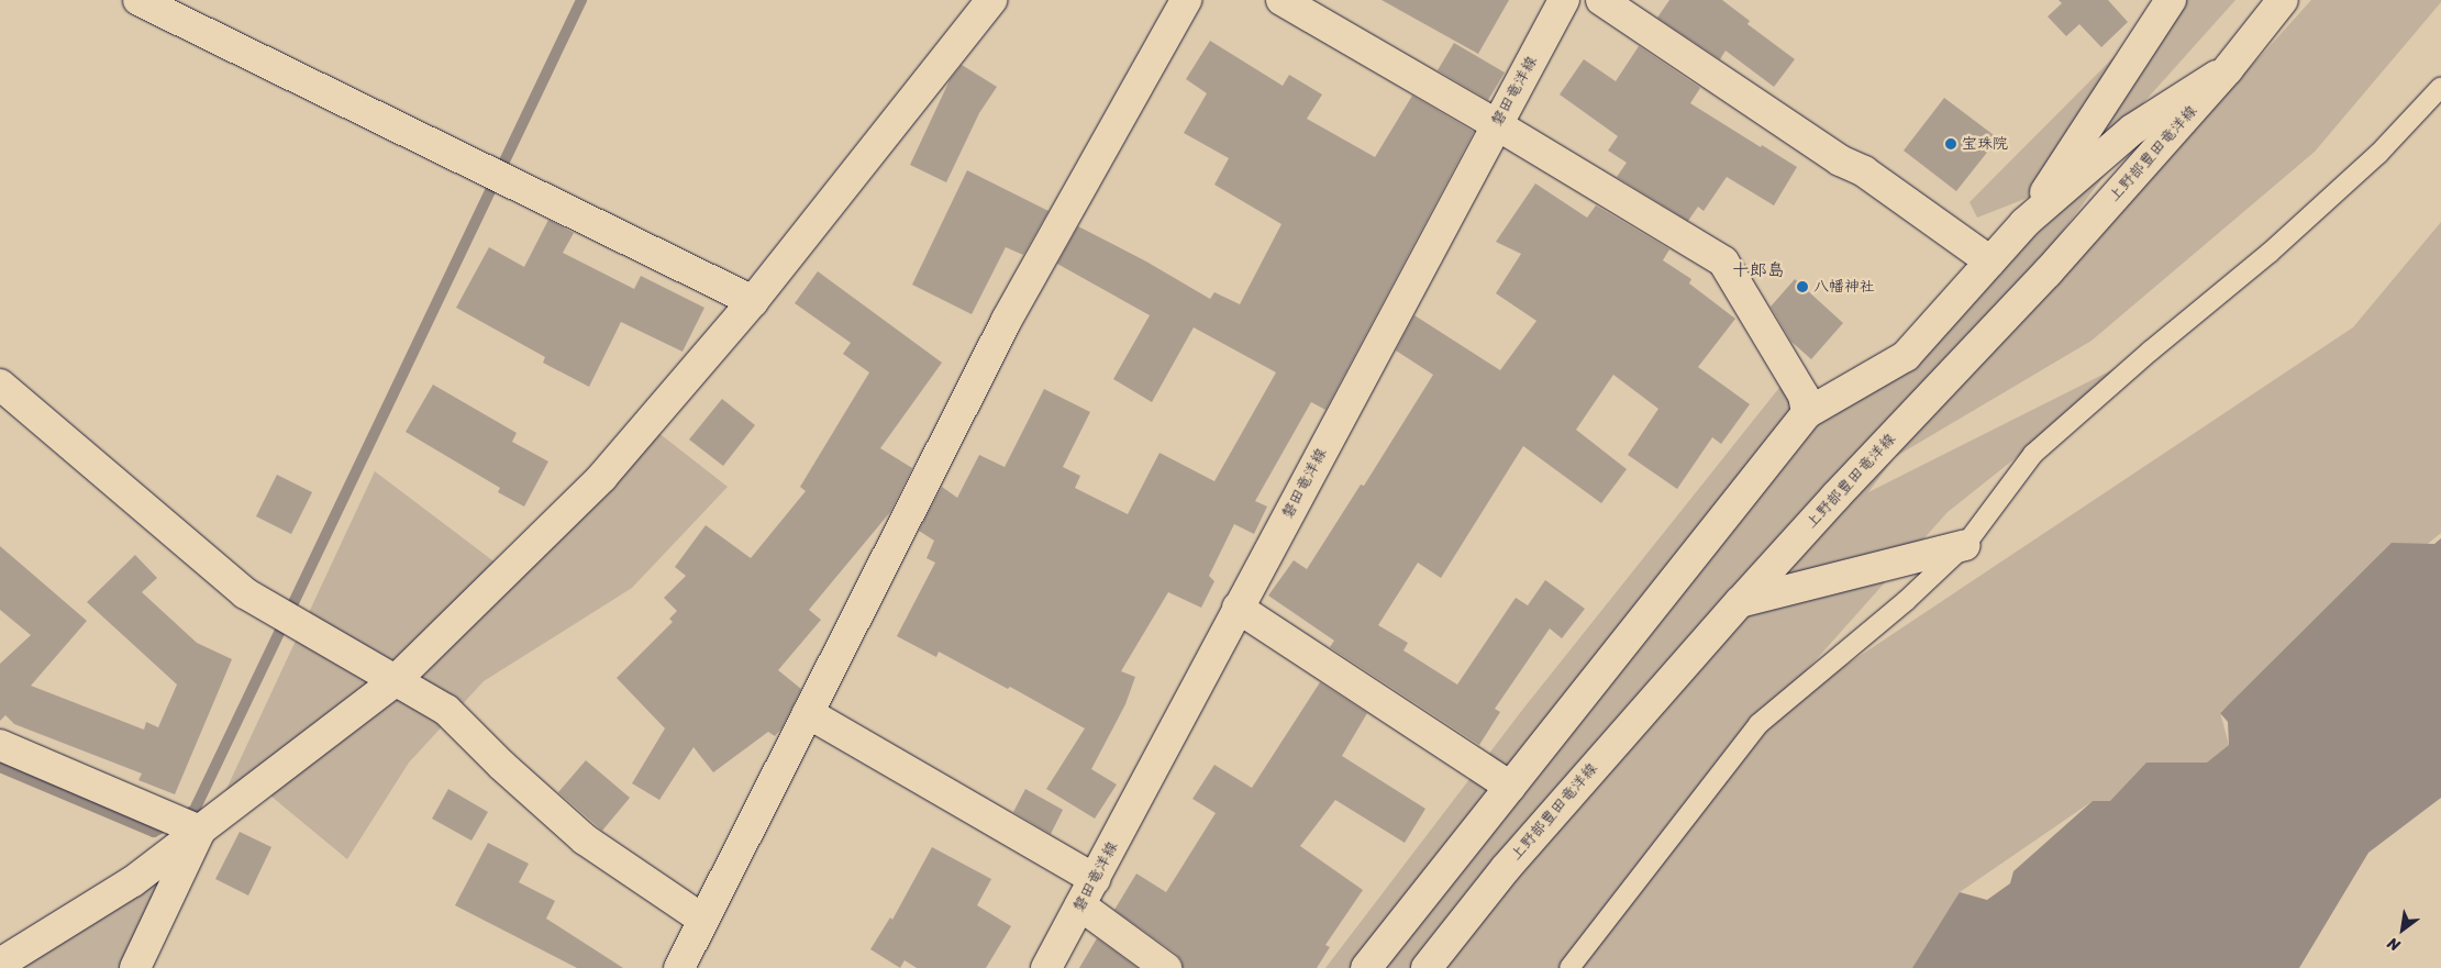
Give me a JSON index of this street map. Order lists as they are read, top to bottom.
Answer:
{
  "streets": {
    "street": ["磐田竜洋線", "上野部豊田竜洋線"]
  },
  "districts": ["十郎島"],
  "places": ["宝珠院", "八幡神社"],
  "north": "bottom left"
}
